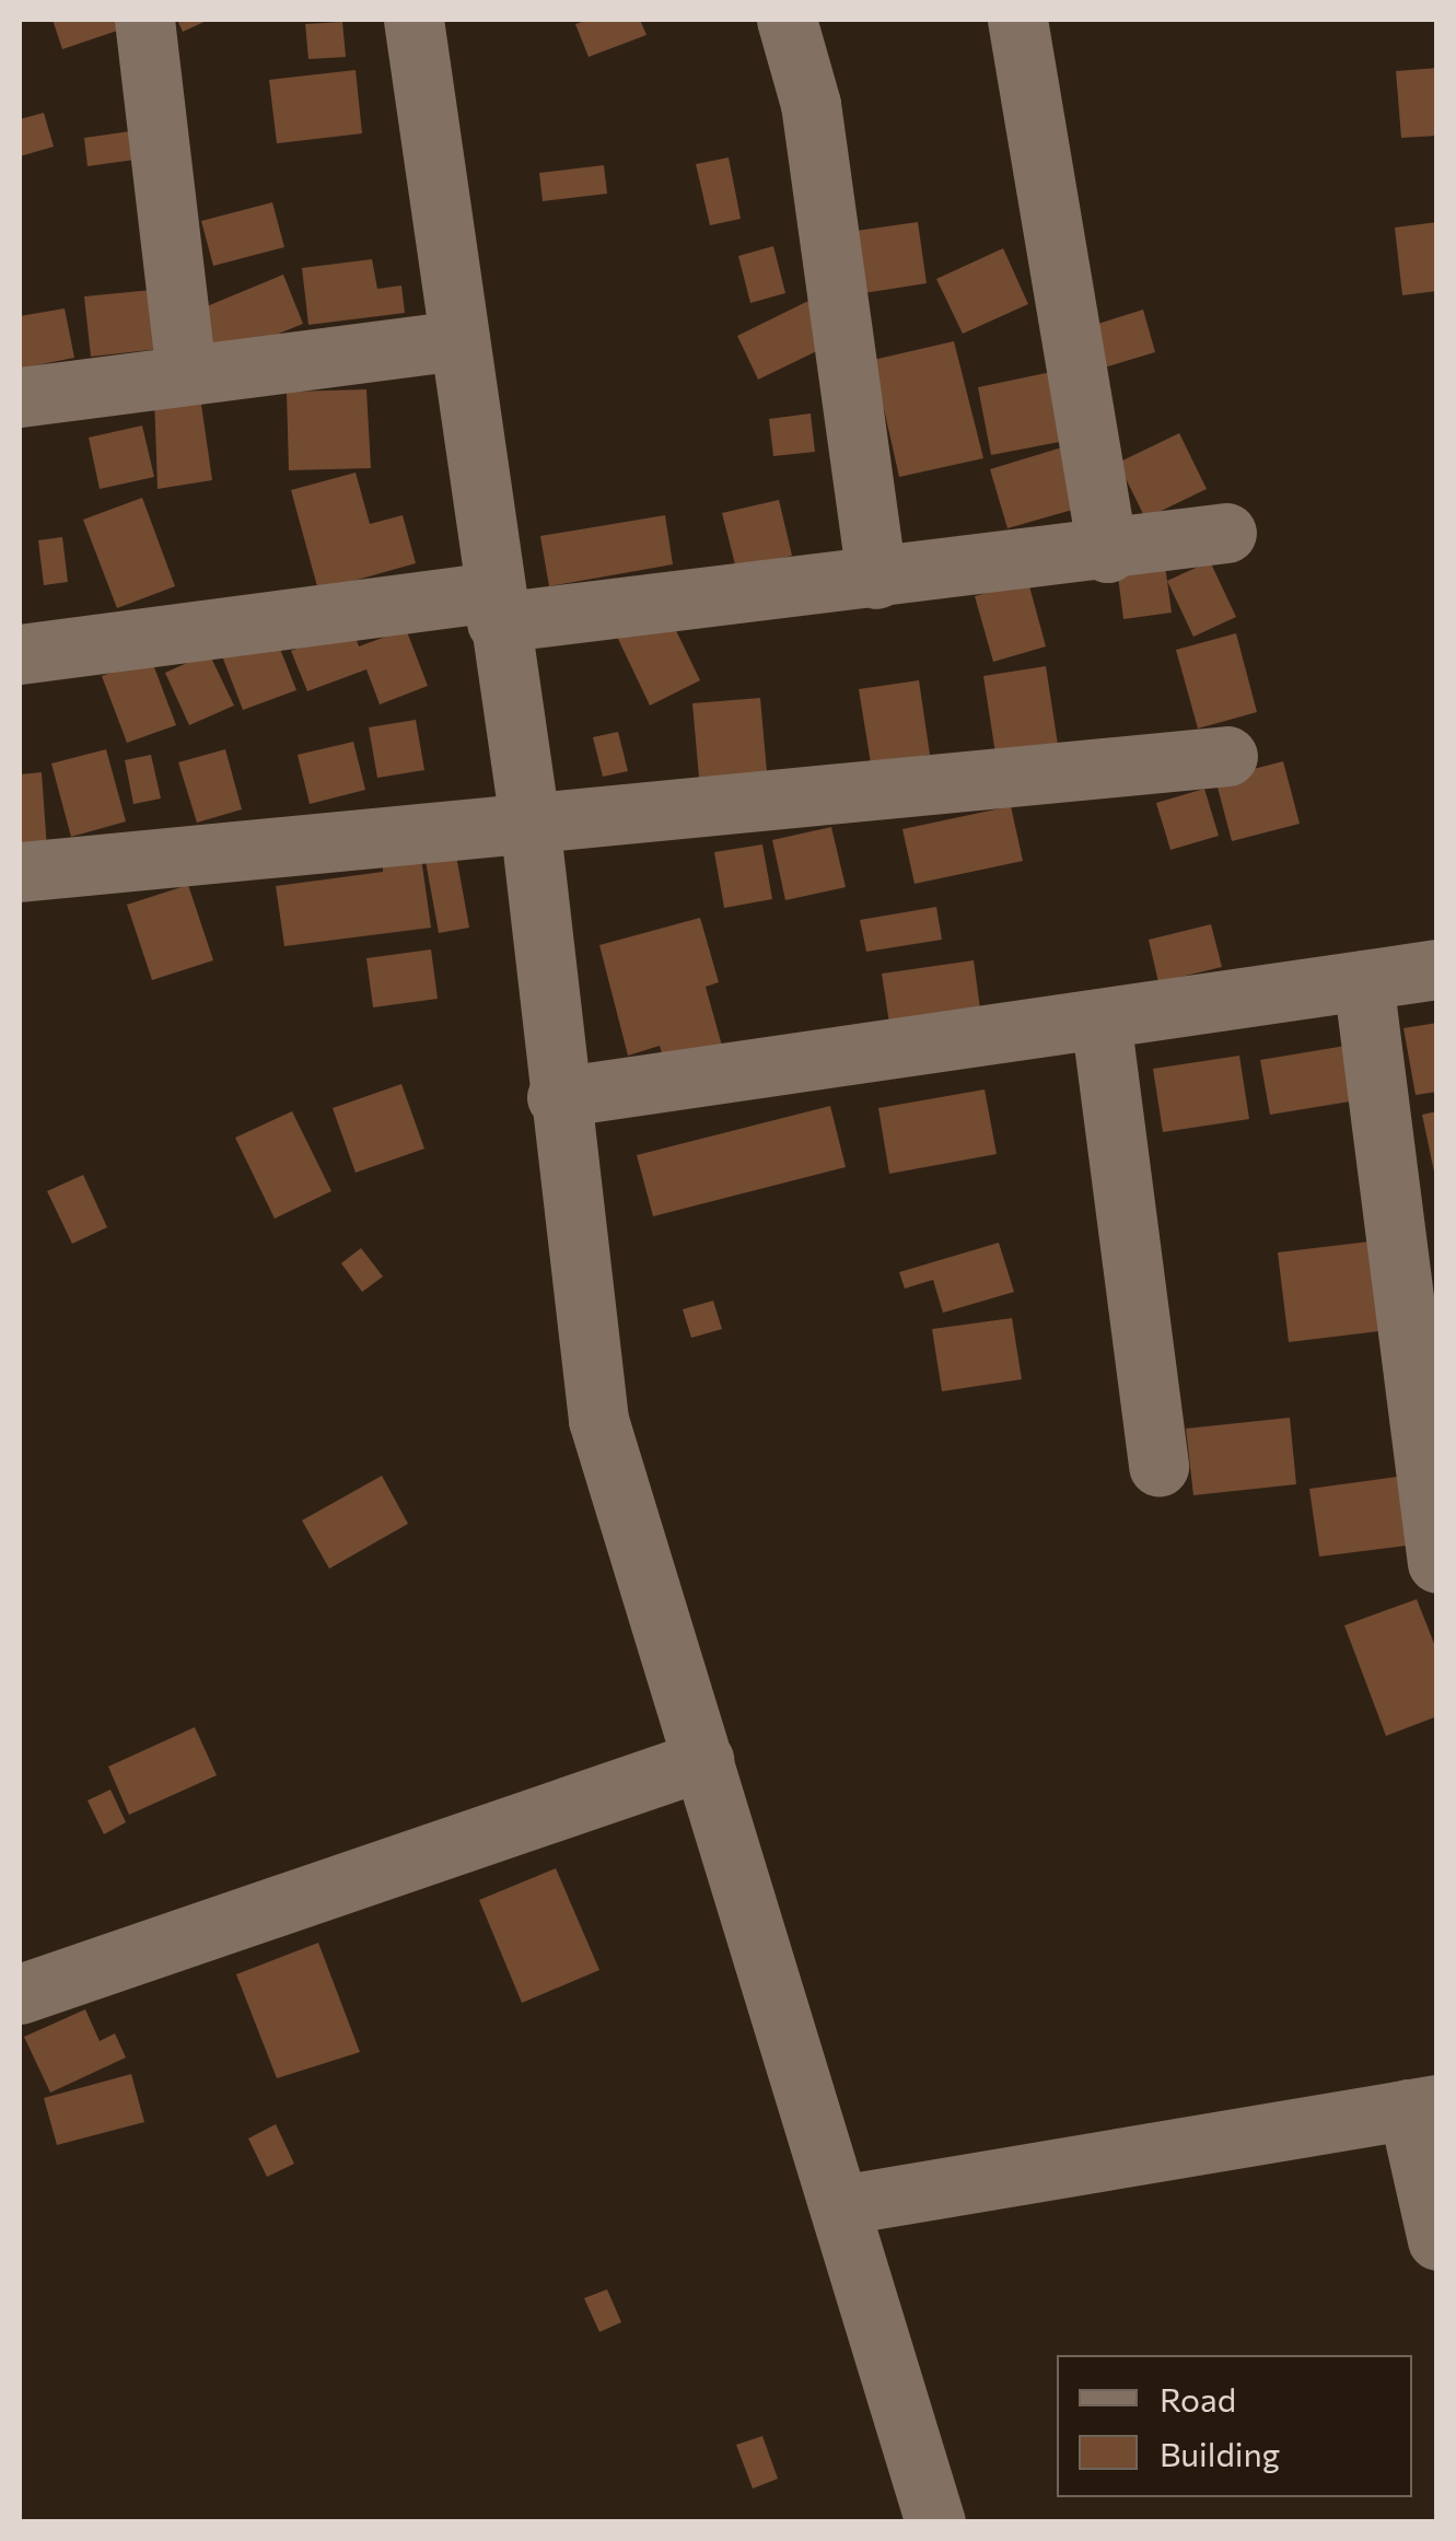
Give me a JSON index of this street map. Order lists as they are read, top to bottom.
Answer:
{
  "legend": ["Road", "Building"]
}
